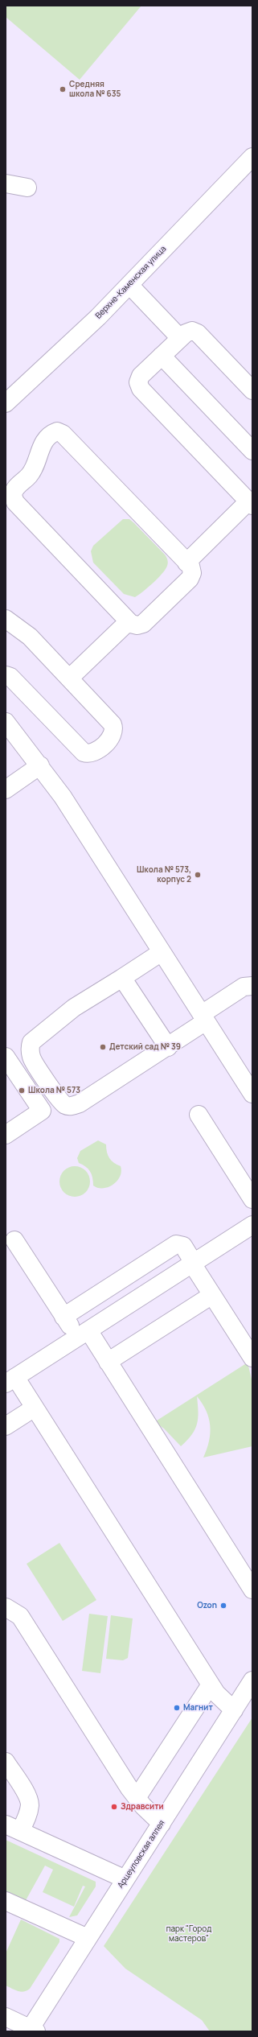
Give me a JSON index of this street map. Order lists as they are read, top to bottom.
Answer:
{
  "streets": {
    "street": ["Верхне-Каменская улица", "Арцеуловская аллея"]
  },
  "parks": ["парк \"Город мастеров\""],
  "places": [
    "Средняя школа № 635",
    "Школа № 573, корпус 2",
    "Детский сад № 39",
    "Школа № 573",
    "Ozon",
    "Магнит",
    "Здравсити"
  ]
}
